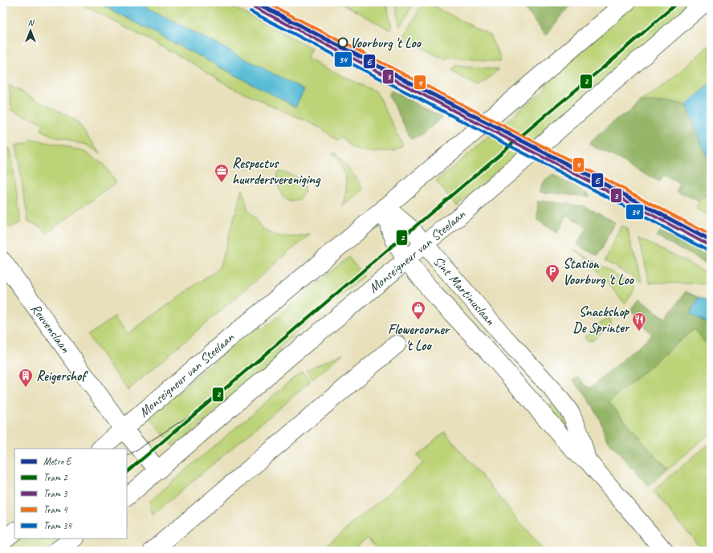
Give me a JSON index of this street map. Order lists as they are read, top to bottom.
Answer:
{
  "streets": {
    "main road": ["Monseigneur van Steelaan", "Sint Martinuslaan", "Reuvenslaan"]
  },
  "crossings": [
    ["Monseigneur van Steelaan", "Sint Martinuslaan"],
    ["Monseigneur van Steelaan", "Reuvenslaan"]
  ],
  "places": {
    "other": ["Voorburg 't Loo"],
    "office": ["Respectus huurdersvereniging"],
    "parking": ["Station Voorburg 't Loo"],
    "shop": ["Flowercorner 't Loo"],
    "restaurant": ["Snackshop De Sprinter"],
    "building": ["Reigershof"]
  },
  "lines": [
    "metro line E",
    "tram line 2",
    "tram line 4",
    "tram line 3",
    "tram line 34"
  ],
  "legend": [
    "Metro E",
    "Tram 2",
    "Tram 3",
    "Tram 4",
    "Tram 34"
  ],
  "north": "top"
}
